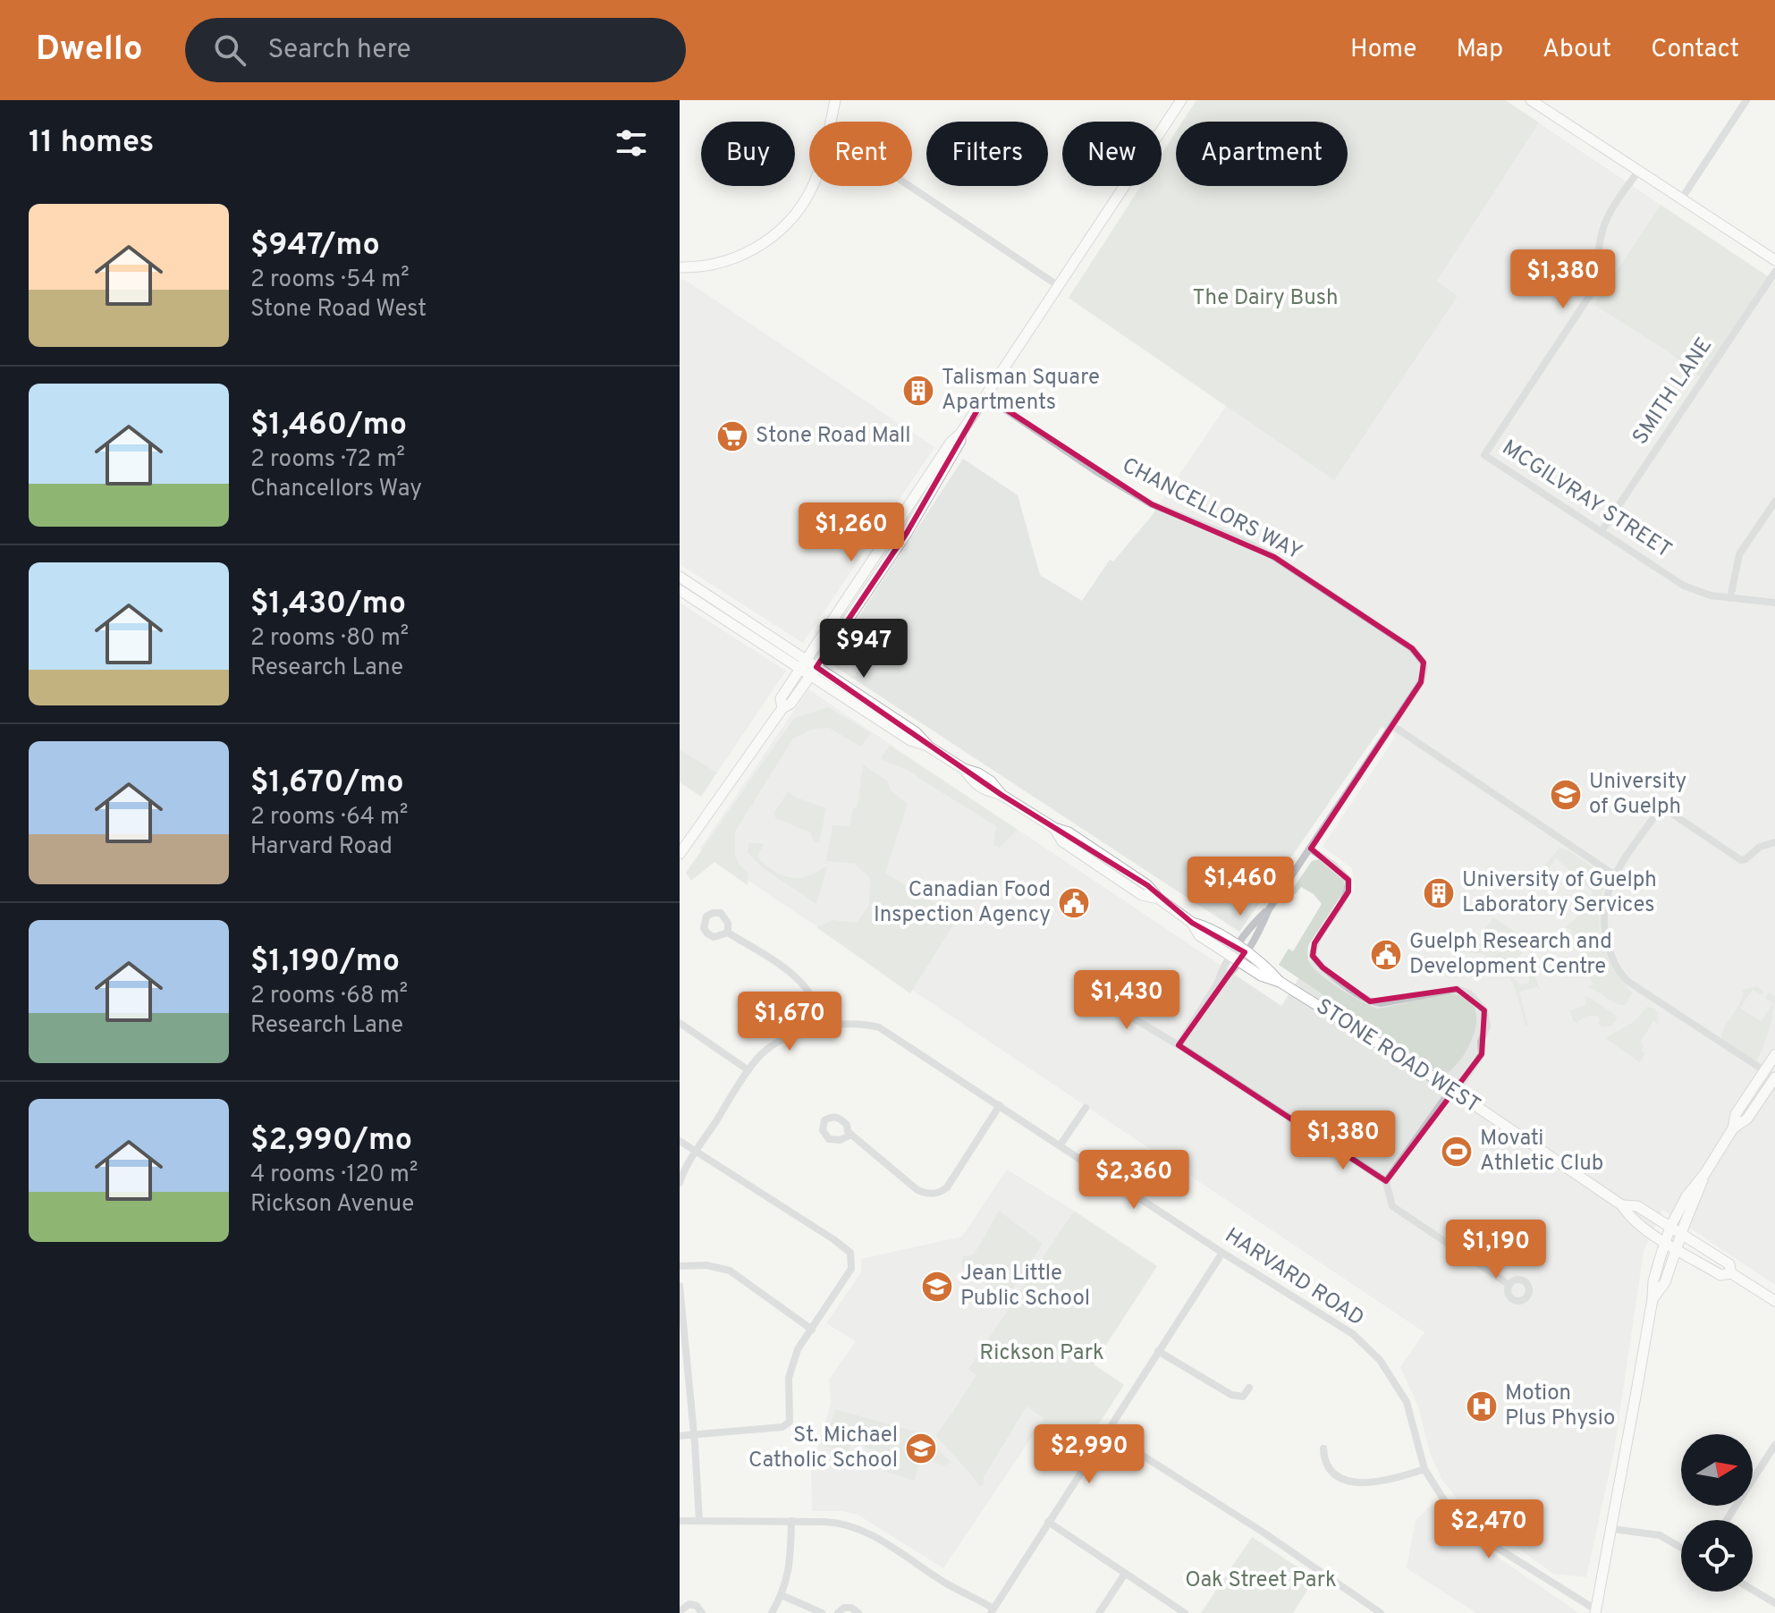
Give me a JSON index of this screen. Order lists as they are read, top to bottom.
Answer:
{
  "streets": {
    "main road": ["STONE ROAD WEST"],
    "street": [
      "SMITH LANE",
      "MCGILVRAY STREET",
      "CHANCELLORS WAY",
      "HARVARD ROAD"
    ]
  },
  "crossings": [
    ["SMITH LANE", "MCGILVRAY STREET"],
    ["CHANCELLORS WAY", "STONE ROAD WEST"]
  ],
  "parks": ["The Dairy Bush", "Rickson Park", "Oak Street Park"],
  "places": {
    "building": ["Talisman Square Apartments", "University of Guelph Laboratory Services"],
    "supermarket": ["Stone Road Mall"],
    "school or university": ["University of Guelph", "Jean Little Public School", "St. Michael Catholic School"],
    "public building": ["Canadian Food Inspection Agency", "Guelph Research and Development Centre"],
    "sports": ["Movati Athletic Club"],
    "hospital": ["Motion Plus Physio"]
  },
  "north": "right",
  "page": {
    "header": "Dwello",
    "search": "Search here",
    "nav": [
      "Home",
      "Map",
      "About",
      "Contact"
    ],
    "heading": "11 homes",
    "chip": [
      "Buy",
      "Rent",
      "Filters",
      "New",
      "Apartment"
    ],
    "list": [
      {
        "name": "$947/mo",
        "note": "2 rooms · 54 m² · Stone Road West"
      },
      {
        "name": "$1,460/mo",
        "note": "2 rooms · 72 m² · Chancellors Way"
      },
      {
        "name": "$1,430/mo",
        "note": "2 rooms · 80 m² · Research Lane"
      },
      {
        "name": "$1,670/mo",
        "note": "2 rooms · 64 m² · Harvard Road"
      },
      {
        "name": "$1,190/mo",
        "note": "2 rooms · 68 m² · Research Lane"
      },
      {
        "name": "$2,990/mo",
        "note": "4 rooms · 120 m² · Rickson Avenue"
      }
    ],
    "price": [
      "$1,380",
      "$1,260",
      "$947",
      "$1,460",
      "$1,430",
      "$1,670",
      "$1,380",
      "$2,360",
      "$1,190",
      "$2,990",
      "$2,470"
    ]
  }
}
